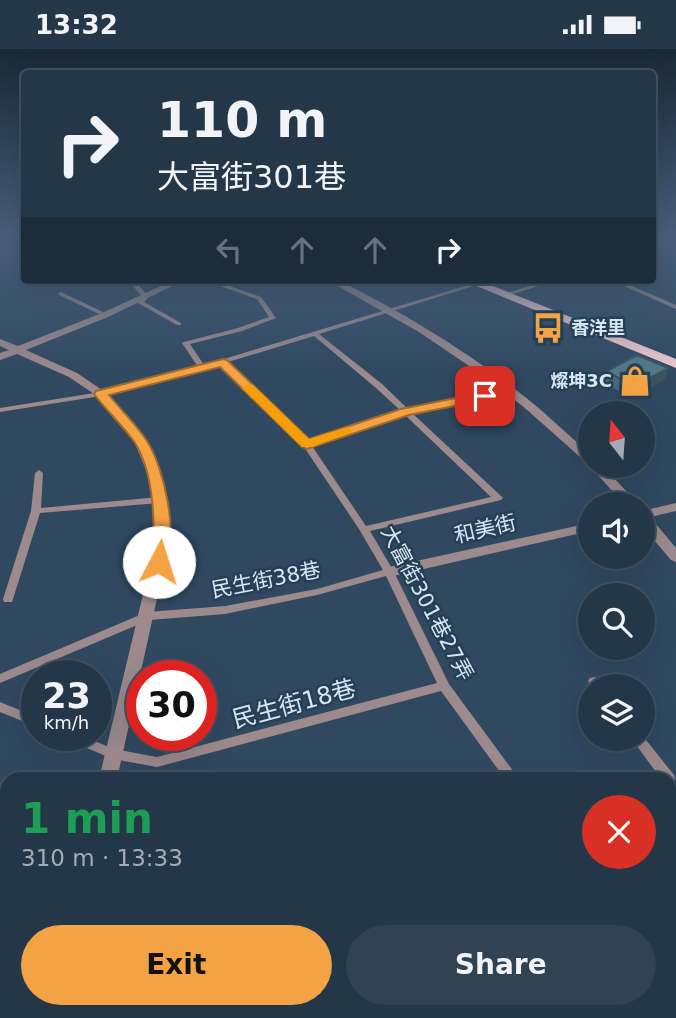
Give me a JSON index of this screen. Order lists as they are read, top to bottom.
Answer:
{
  "streets": {
    "street": ["和美街"],
    "lane": ["民生街38巷", "大富街301巷27弄", "民生街18巷"]
  },
  "crossings": [
    ["和美街", "民生街38巷"],
    ["和美街", "大富街301巷27弄"],
    ["民生街38巷", "大富街301巷27弄"],
    ["大富街301巷27弄", "民生街18巷"]
  ],
  "places": {
    "bus stop": ["香洋里"],
    "shop": ["燦坤3C"]
  },
  "north": "top",
  "page": {
    "status": "13:32",
    "turn": ["110 m", "大富街301巷"],
    "speed": "23 km/h",
    "limit": "30",
    "heading": ["1 min", "310 m · 13:33"],
    "buttons": ["Exit", "Share"]
  }
}
